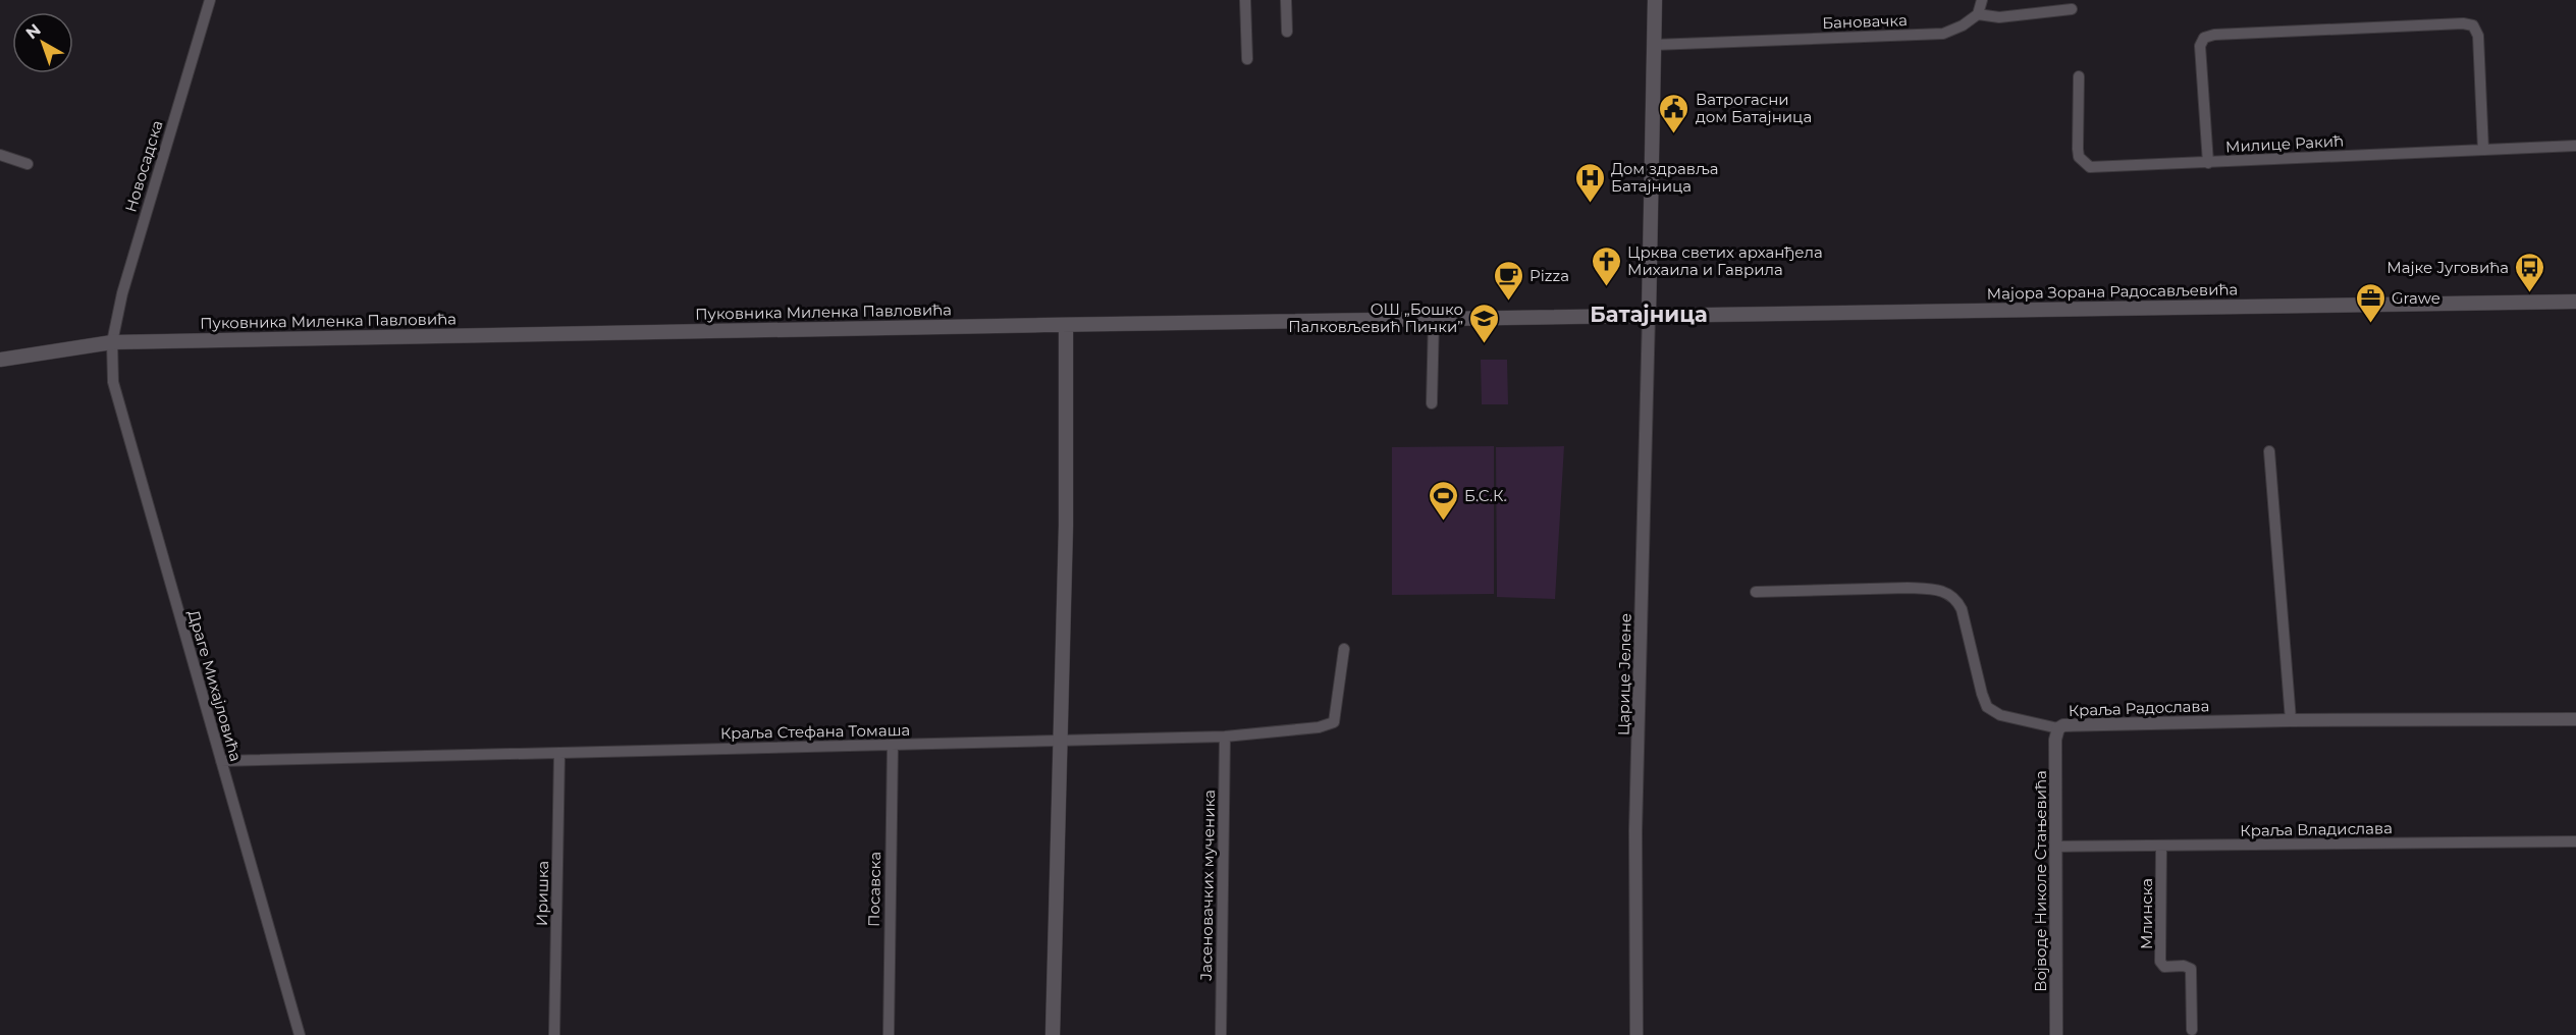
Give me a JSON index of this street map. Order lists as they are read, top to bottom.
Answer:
{
  "streets": {
    "main road": ["Мајора Зорана Радосављевића", "Пуковника Миленка Павловића"],
    "street": [
      "Бановачка",
      "Милице Ракић",
      "Новосадска",
      "Царице Јелене",
      "Драге Михајловића",
      "Краља Радослава",
      "Краља Стефана Томаша",
      "Краља Владислава",
      "Војводе Николе Стањевића",
      "Јасеновачких мученика",
      "Посавска",
      "Иришка",
      "Млинска"
    ]
  },
  "crossings": [
    ["Новосадска", "Пуковника Миленка Павловића"],
    ["Новосадска", "Драге Михајловића"],
    ["Мајора Зорана Радосављевића", "Пуковника Миленка Павловића"],
    ["Мајора Зорана Радосављевића", "Царице Јелене"],
    ["Пуковника Миленка Павловића", "Царице Јелене"],
    ["Пуковника Миленка Павловића", "Драге Михајловића"],
    ["Драге Михајловића", "Краља Стефана Томаша"],
    ["Краља Радослава", "Војводе Николе Стањевића"],
    ["Краља Стефана Томаша", "Јасеновачких мученика"],
    ["Краља Стефана Томаша", "Посавска"],
    ["Краља Стефана Томаша", "Иришка"],
    ["Краља Владислава", "Војводе Николе Стањевића"],
    ["Краља Владислава", "Млинска"]
  ],
  "districts": ["Батајница"],
  "places": {
    "public building": ["Ватрогасни дом Батајница"],
    "hospital": ["Дом здравља Батајница"],
    "church": ["Црква светих арханђела Михаила и Гаврила"],
    "bus stop": ["Мајке Југовића"],
    "cafe": ["Pizza"],
    "office": ["Grawe"],
    "school or university": ["ОШ „Бошко Палковљевић Пинки”"],
    "sports": ["Б.С.К."]
  },
  "north": "top left"
}
